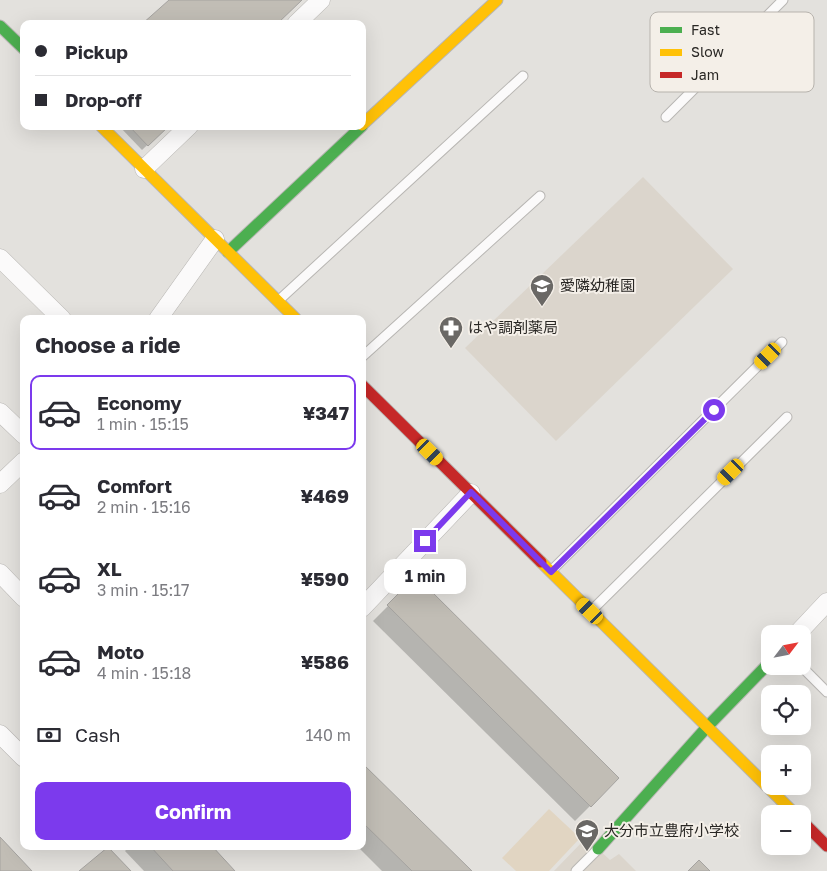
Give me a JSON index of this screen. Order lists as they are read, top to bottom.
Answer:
{
  "places": {
    "school or university": ["愛隣幼稚園", "大分市立豊府小学校"],
    "pharmacy": ["はや調剤薬局"]
  },
  "legend": ["Fast", "Slow", "Jam"],
  "north": "top right",
  "page": {
    "banner": ["Pickup", "Drop-off"],
    "heading": "Choose a ride",
    "list": [
      {
        "name": "Economy",
        "note": "1 min · 15:15",
        "value": "¥347"
      },
      {
        "name": "Comfort",
        "note": "2 min · 15:16",
        "value": "¥469"
      },
      {
        "name": "XL",
        "note": "3 min · 15:17",
        "value": "¥590"
      },
      {
        "name": "Moto",
        "note": "4 min · 15:18",
        "value": "¥586"
      }
    ],
    "bubble": "1 min",
    "map_buttons": ["+", "−"],
    "pay": ["Cash", "140 m"],
    "buttons": "Confirm"
  }
}
